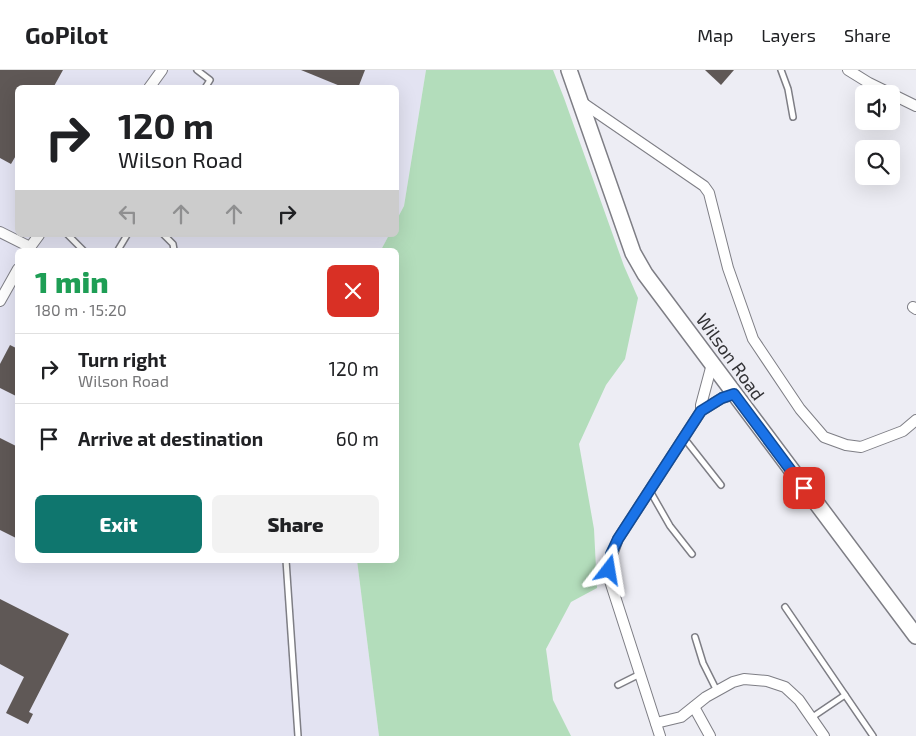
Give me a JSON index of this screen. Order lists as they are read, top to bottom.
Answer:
{
  "streets": {
    "street": ["Wilson Road"]
  },
  "page": {
    "header": "GoPilot",
    "nav": ["Map", "Layers", "Share"],
    "turn": ["120 m", "Wilson Road"],
    "heading": ["1 min", "180 m · 15:20"],
    "list": [
      {
        "name": "Turn right",
        "note": "Wilson Road",
        "value": "120 m"
      },
      {
        "name": "Arrive at destination",
        "value": "60 m"
      }
    ],
    "buttons": ["Exit", "Share"]
  }
}
